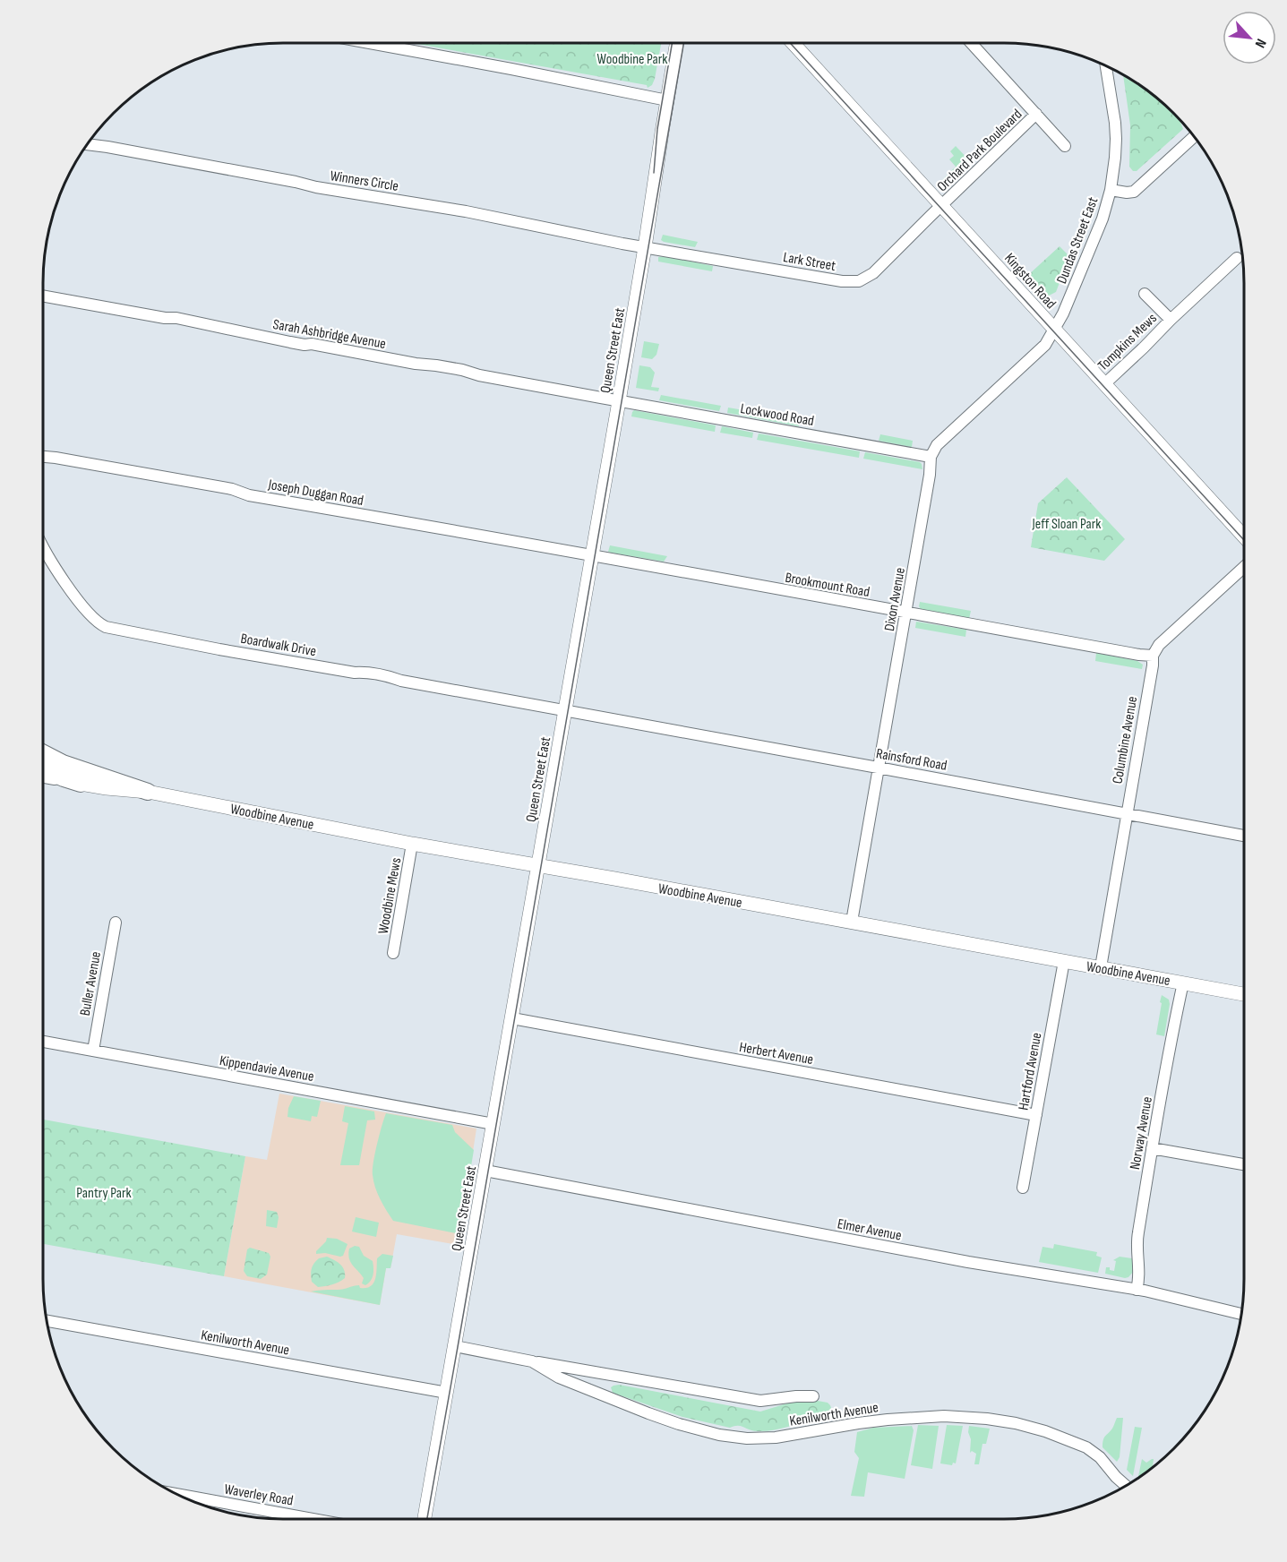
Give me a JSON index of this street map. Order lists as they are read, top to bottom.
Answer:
{
  "streets": {
    "highway": ["Woodbine Avenue"],
    "main road": ["Kingston Road", "Queen Street East"],
    "street": [
      "Orchard Park Boulevard",
      "Winners Circle",
      "Dundas Street East",
      "Lark Street",
      "Sarah Ashbridge Avenue",
      "Tompkins Mews",
      "Lockwood Road",
      "Joseph Duggan Road",
      "Brookmount Road",
      "Dixon Avenue",
      "Boardwalk Drive",
      "Columbine Avenue",
      "Rainsford Road",
      "Woodbine Mews",
      "Buller Avenue",
      "Herbert Avenue",
      "Kippendavie Avenue",
      "Hartford Avenue",
      "Norway Avenue",
      "Elmer Avenue",
      "Kenilworth Avenue",
      "Waverley Road"
    ]
  },
  "crossings": [
    ["Orchard Park Boulevard", "Lark Street"],
    ["Orchard Park Boulevard", "Kingston Road"],
    ["Winners Circle", "Lark Street"],
    ["Winners Circle", "Queen Street East"],
    ["Dundas Street East", "Kingston Road"],
    ["Lark Street", "Kingston Road"],
    ["Lark Street", "Queen Street East"],
    ["Kingston Road", "Tompkins Mews"],
    ["Sarah Ashbridge Avenue", "Queen Street East"],
    ["Sarah Ashbridge Avenue", "Lockwood Road"],
    ["Queen Street East", "Lockwood Road"],
    ["Queen Street East", "Joseph Duggan Road"],
    ["Queen Street East", "Brookmount Road"],
    ["Queen Street East", "Boardwalk Drive"],
    ["Queen Street East", "Rainsford Road"],
    ["Queen Street East", "Woodbine Avenue"],
    ["Queen Street East", "Herbert Avenue"],
    ["Queen Street East", "Kippendavie Avenue"],
    ["Queen Street East", "Elmer Avenue"],
    ["Queen Street East", "Kenilworth Avenue"],
    ["Lockwood Road", "Dixon Avenue"],
    ["Joseph Duggan Road", "Brookmount Road"],
    ["Brookmount Road", "Dixon Avenue"],
    ["Brookmount Road", "Columbine Avenue"],
    ["Dixon Avenue", "Rainsford Road"],
    ["Dixon Avenue", "Woodbine Avenue"],
    ["Boardwalk Drive", "Rainsford Road"],
    ["Columbine Avenue", "Rainsford Road"],
    ["Columbine Avenue", "Woodbine Avenue"],
    ["Woodbine Avenue", "Woodbine Mews"],
    ["Woodbine Avenue", "Hartford Avenue"],
    ["Woodbine Avenue", "Norway Avenue"],
    ["Buller Avenue", "Kippendavie Avenue"],
    ["Herbert Avenue", "Hartford Avenue"],
    ["Norway Avenue", "Elmer Avenue"]
  ],
  "parks": ["Woodbine Park", "Jeff Sloan Park", "Pantry Park"],
  "north": "bottom right"
}
